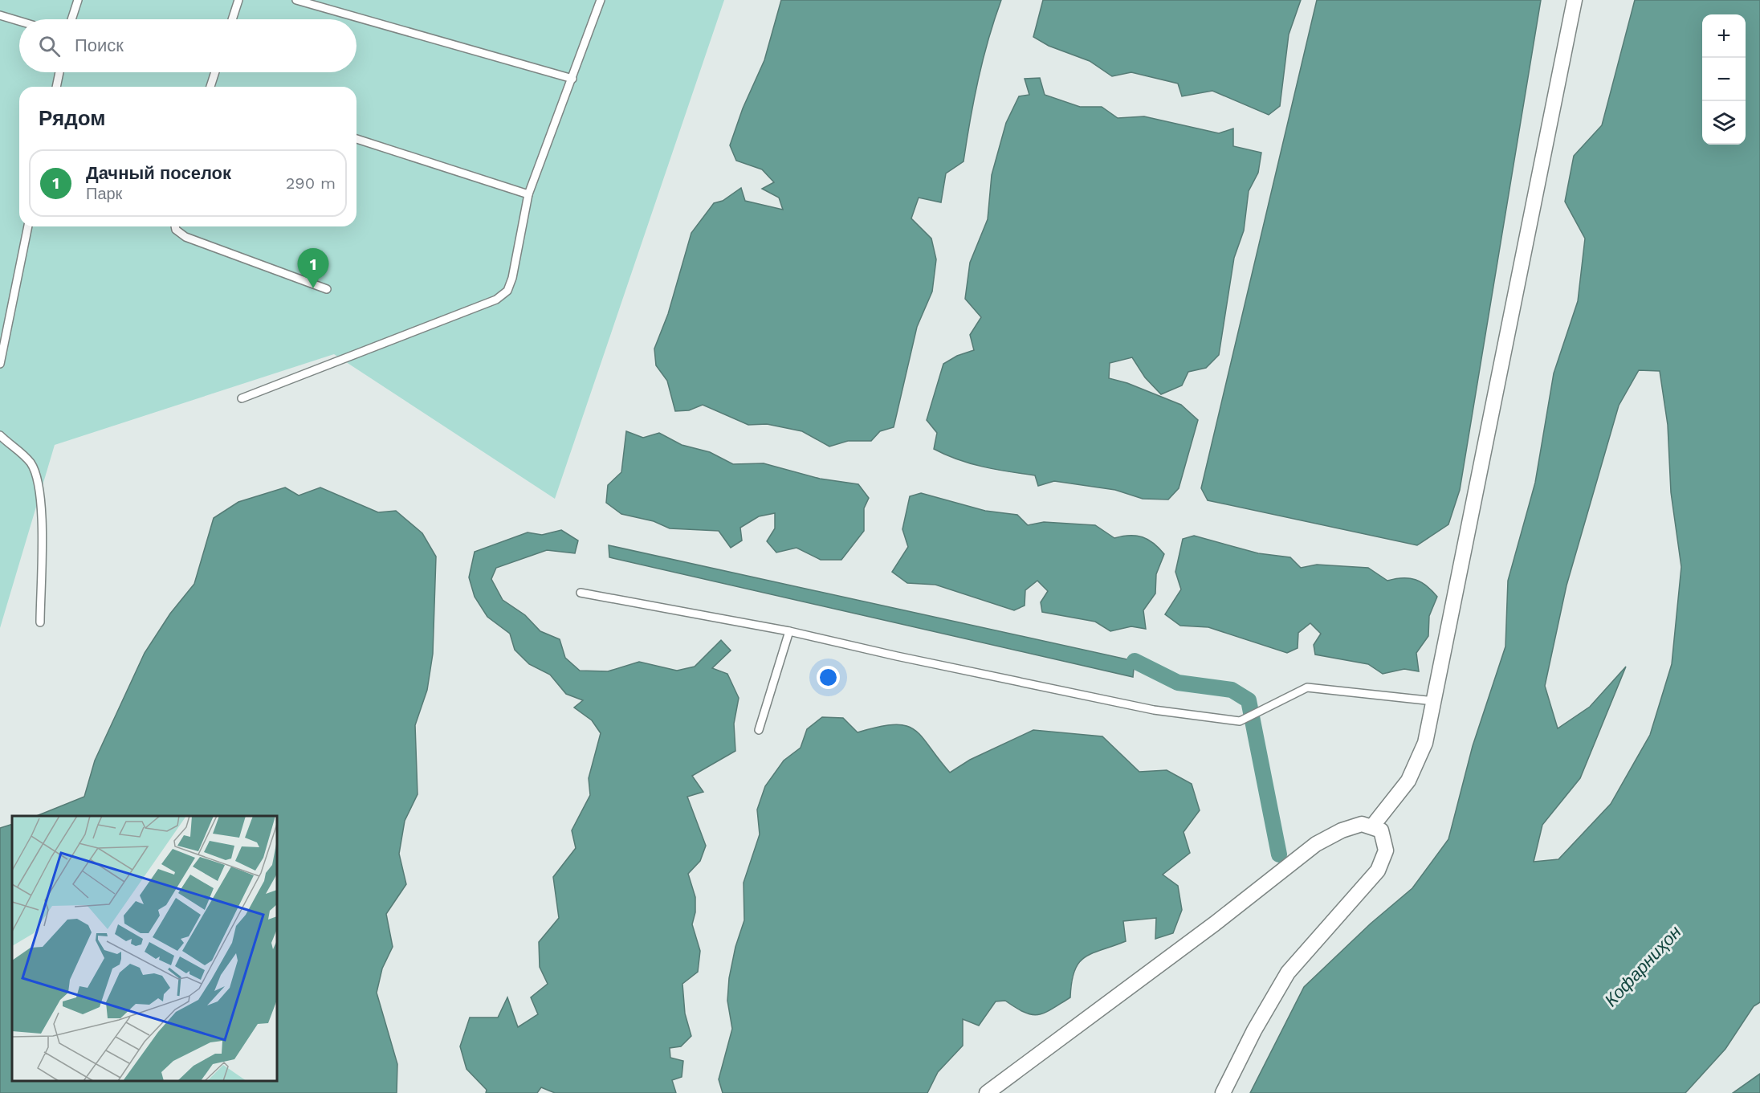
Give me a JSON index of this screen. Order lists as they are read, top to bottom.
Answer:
{
  "water": ["Кофарниҳон"],
  "page": {
    "map_buttons": ["+", "−"],
    "search": "Поиск",
    "heading": "Рядом",
    "list": [
      {
        "mark": "1",
        "name": "Дачный поселок",
        "note": "Парк",
        "value": "290 m"
      }
    ],
    "pins": "1"
  }
}
